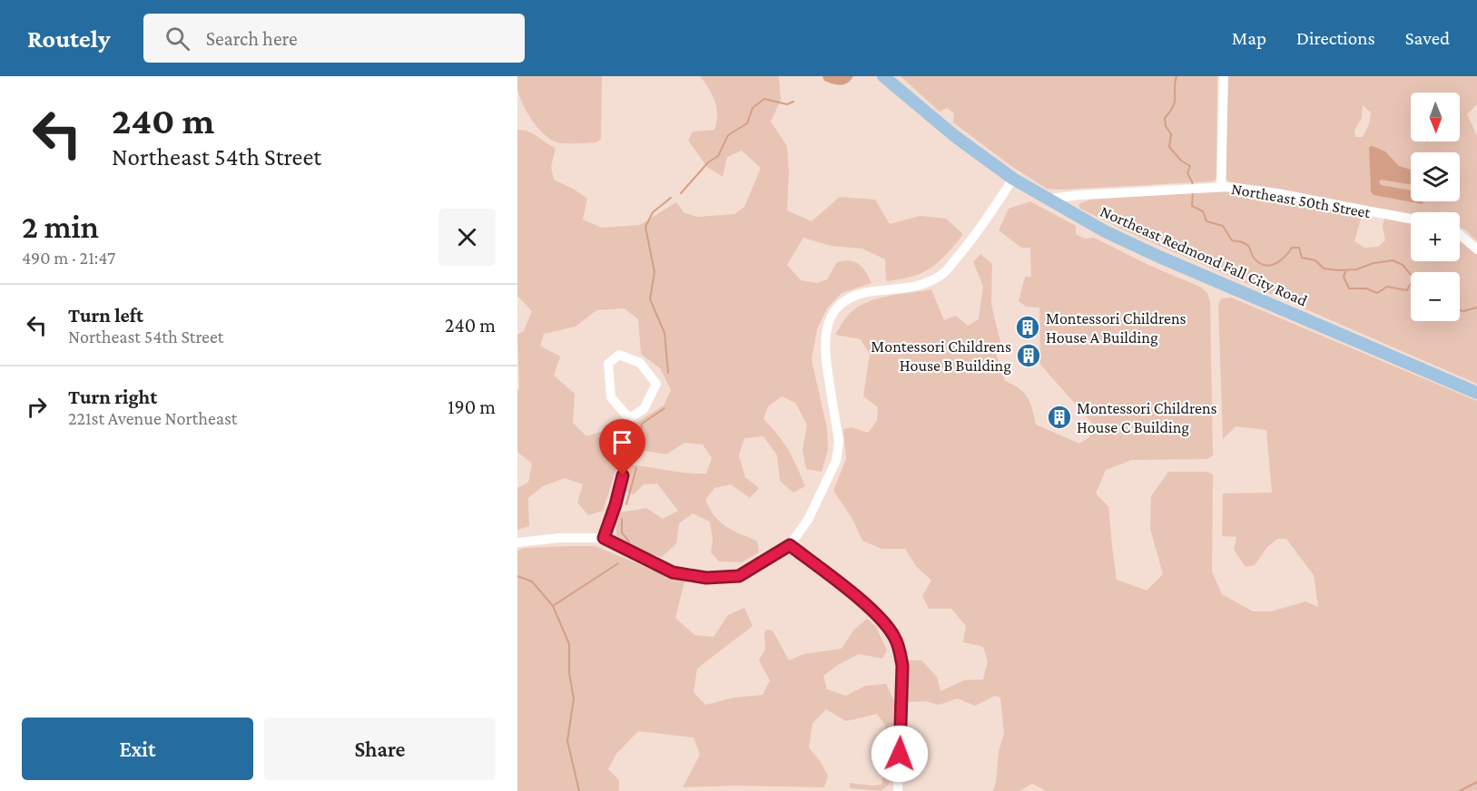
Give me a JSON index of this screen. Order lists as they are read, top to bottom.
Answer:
{
  "streets": {
    "main road": ["Northeast Redmond Fall City Road"],
    "street": ["Northeast 50th Street"]
  },
  "crossings": [
    ["Northeast 50th Street", "Northeast Redmond Fall City Road"]
  ],
  "places": {
    "building": ["Montessori Childrens House A Building", "Montessori Childrens House B Building", "Montessori Childrens House C Building"]
  },
  "north": "bottom",
  "page": {
    "header": "Routely",
    "search": "Search here",
    "nav": ["Map", "Directions", "Saved"],
    "turn": ["240 m", "Northeast 54th Street"],
    "map_buttons": ["+", "−"],
    "heading": ["2 min", "490 m · 21:47"],
    "list": [
      {
        "name": "Turn left",
        "note": "Northeast 54th Street",
        "value": "240 m"
      },
      {
        "name": "Turn right",
        "note": "221st Avenue Northeast",
        "value": "190 m"
      }
    ],
    "buttons": ["Exit", "Share"]
  }
}
